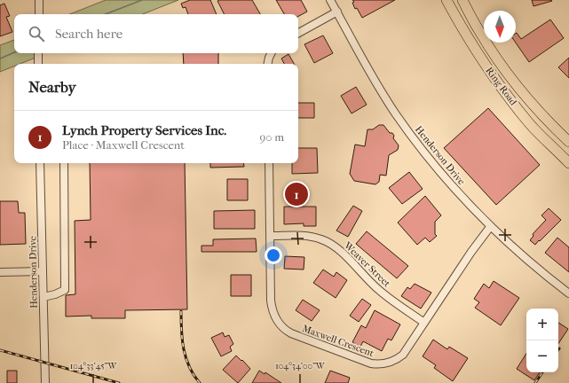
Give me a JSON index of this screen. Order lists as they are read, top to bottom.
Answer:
{
  "streets": {
    "highway": ["Ring Road"],
    "street": ["Henderson Drive", "Weaver Street", "Maxwell Crescent"]
  },
  "crossings": [
    ["Henderson Drive", "Maxwell Crescent"],
    ["Weaver Street", "Maxwell Crescent"]
  ],
  "north": "bottom",
  "page": {
    "search": "Search here",
    "heading": "Nearby",
    "list": [
      {
        "mark": "1",
        "name": "Lynch Property Services Inc.",
        "note": "Place · Maxwell Crescent",
        "value": "90 m"
      }
    ],
    "pins": "1",
    "map_buttons": ["+", "−"]
  },
  "coordinates": ["104°33'45\"W", "104°34'00\"W"]
}
